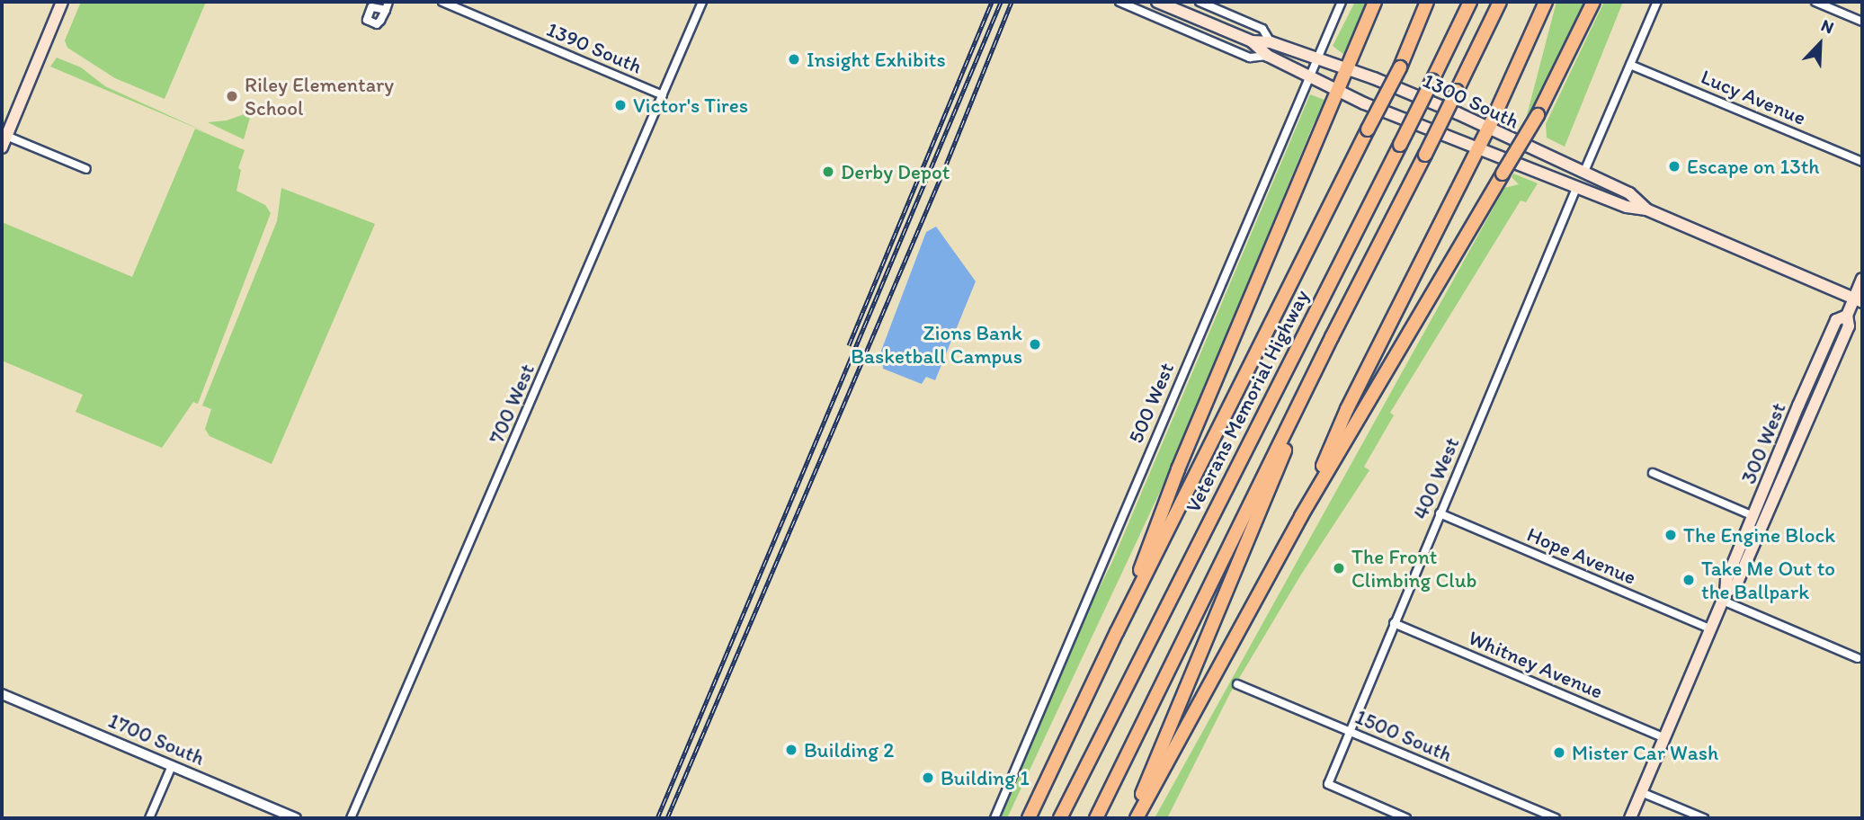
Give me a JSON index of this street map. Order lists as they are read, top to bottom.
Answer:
{
  "streets": {
    "highway": ["Veterans Memorial Highway"],
    "main road": ["1300 South", "300 West"],
    "street": [
      "1390 South",
      "Lucy Avenue",
      "500 West",
      "700 West",
      "400 West",
      "Hope Avenue",
      "Whitney Avenue",
      "1500 South",
      "1700 South"
    ]
  },
  "crossings": [
    ["1390 South", "700 West"],
    ["1300 South", "500 West"],
    ["1300 South", "300 West"],
    ["1300 South", "400 West"],
    ["300 West", "Hope Avenue"],
    ["300 West", "Whitney Avenue"],
    ["400 West", "Hope Avenue"],
    ["400 West", "Whitney Avenue"],
    ["400 West", "1500 South"]
  ],
  "places": [
    "Insight Exhibits",
    "Riley Elementary School",
    "Victor's Tires",
    "Escape on 13th",
    "Derby Depot",
    "Zions Bank Basketball Campus",
    "The Engine Block",
    "The Front Climbing Club",
    "Take Me Out to the Ballpark",
    "Building 2",
    "Mister Car Wash",
    "Building 1"
  ],
  "north": "top right"
}
